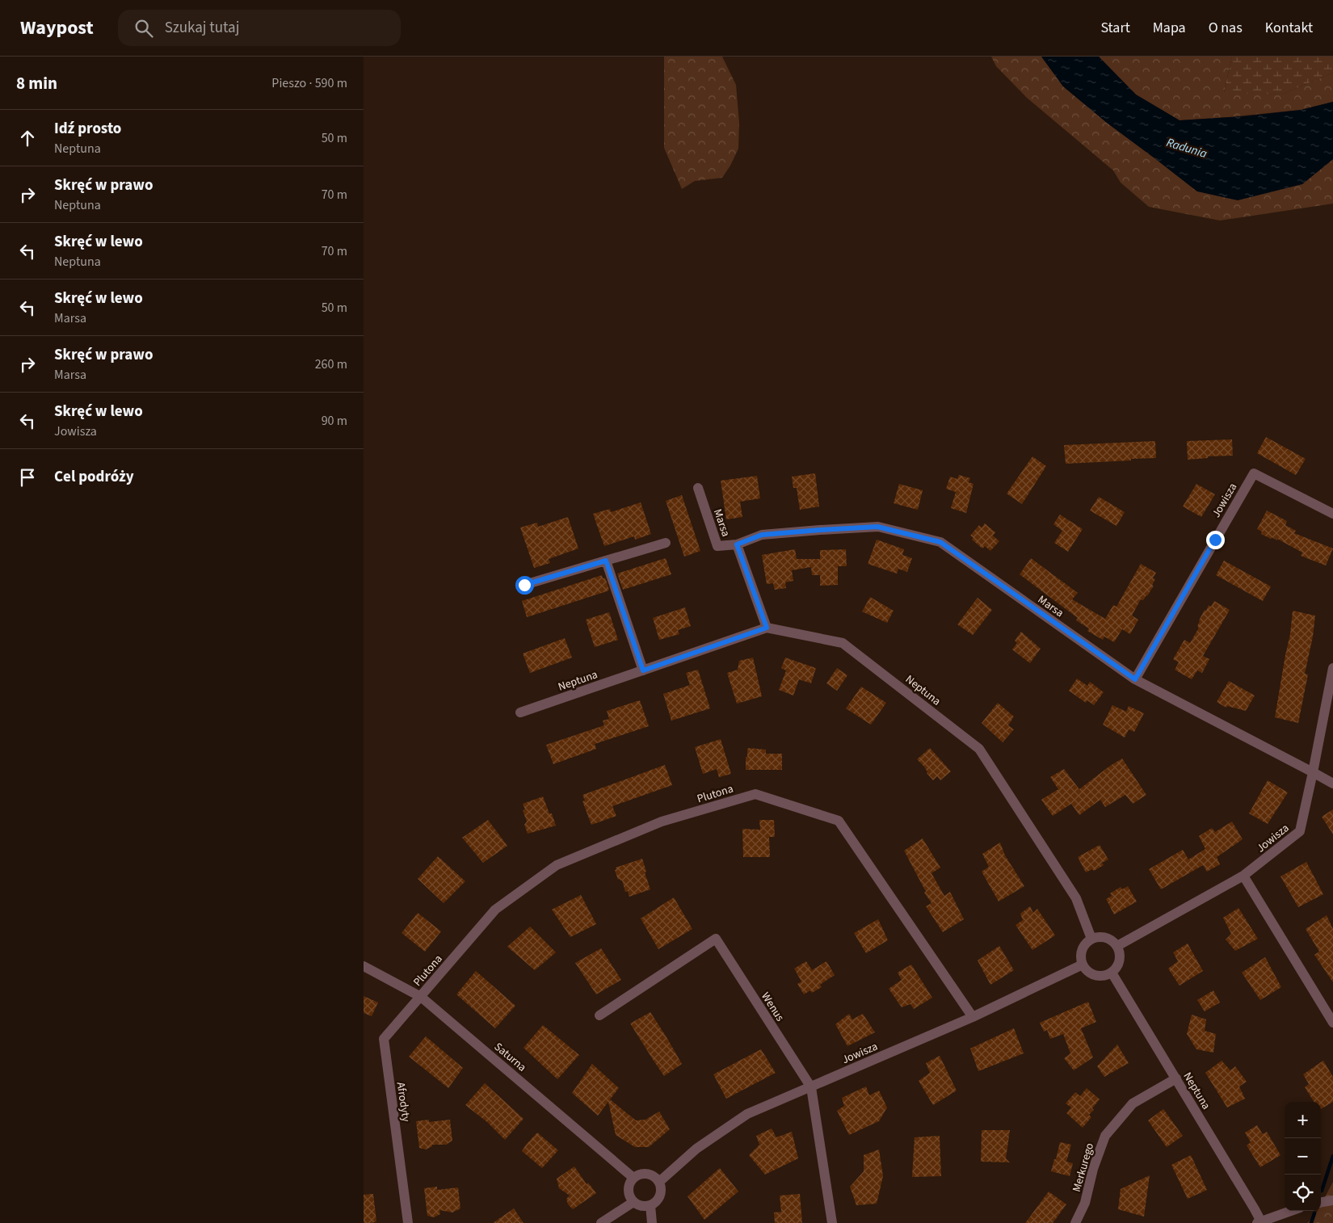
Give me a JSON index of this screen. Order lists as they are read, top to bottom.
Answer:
{
  "streets": {
    "street": [
      "Jowisza",
      "Marsa",
      "Neptuna",
      "Plutona",
      "Wenus",
      "Saturna",
      "Afrodyty",
      "Merkurego"
    ]
  },
  "crossings": [
    ["Jowisza", "Marsa"],
    ["Jowisza", "Neptuna"],
    ["Jowisza", "Plutona"],
    ["Jowisza", "Wenus"],
    ["Jowisza", "Saturna"],
    ["Marsa", "Neptuna"],
    ["Neptuna", "Merkurego"],
    ["Plutona", "Saturna"],
    ["Plutona", "Afrodyty"],
    ["Saturna", "Afrodyty"]
  ],
  "water": ["Radunia"],
  "page": {
    "header": "Waypost",
    "search": "Szukaj tutaj",
    "nav": [
      "Start",
      "Mapa",
      "O nas",
      "Kontakt"
    ],
    "heading": ["8 min", "Pieszo · 590 m"],
    "list": [
      ["Idź prosto", "Neptuna", "50 m"],
      ["Skręć w prawo", "Neptuna", "70 m"],
      ["Skręć w lewo", "Neptuna", "70 m"],
      ["Skręć w lewo", "Marsa", "50 m"],
      ["Skręć w prawo", "Marsa", "260 m"],
      ["Skręć w lewo", "Jowisza", "90 m"],
      "Cel podróży"
    ],
    "map_buttons": ["+", "−"]
  }
}
